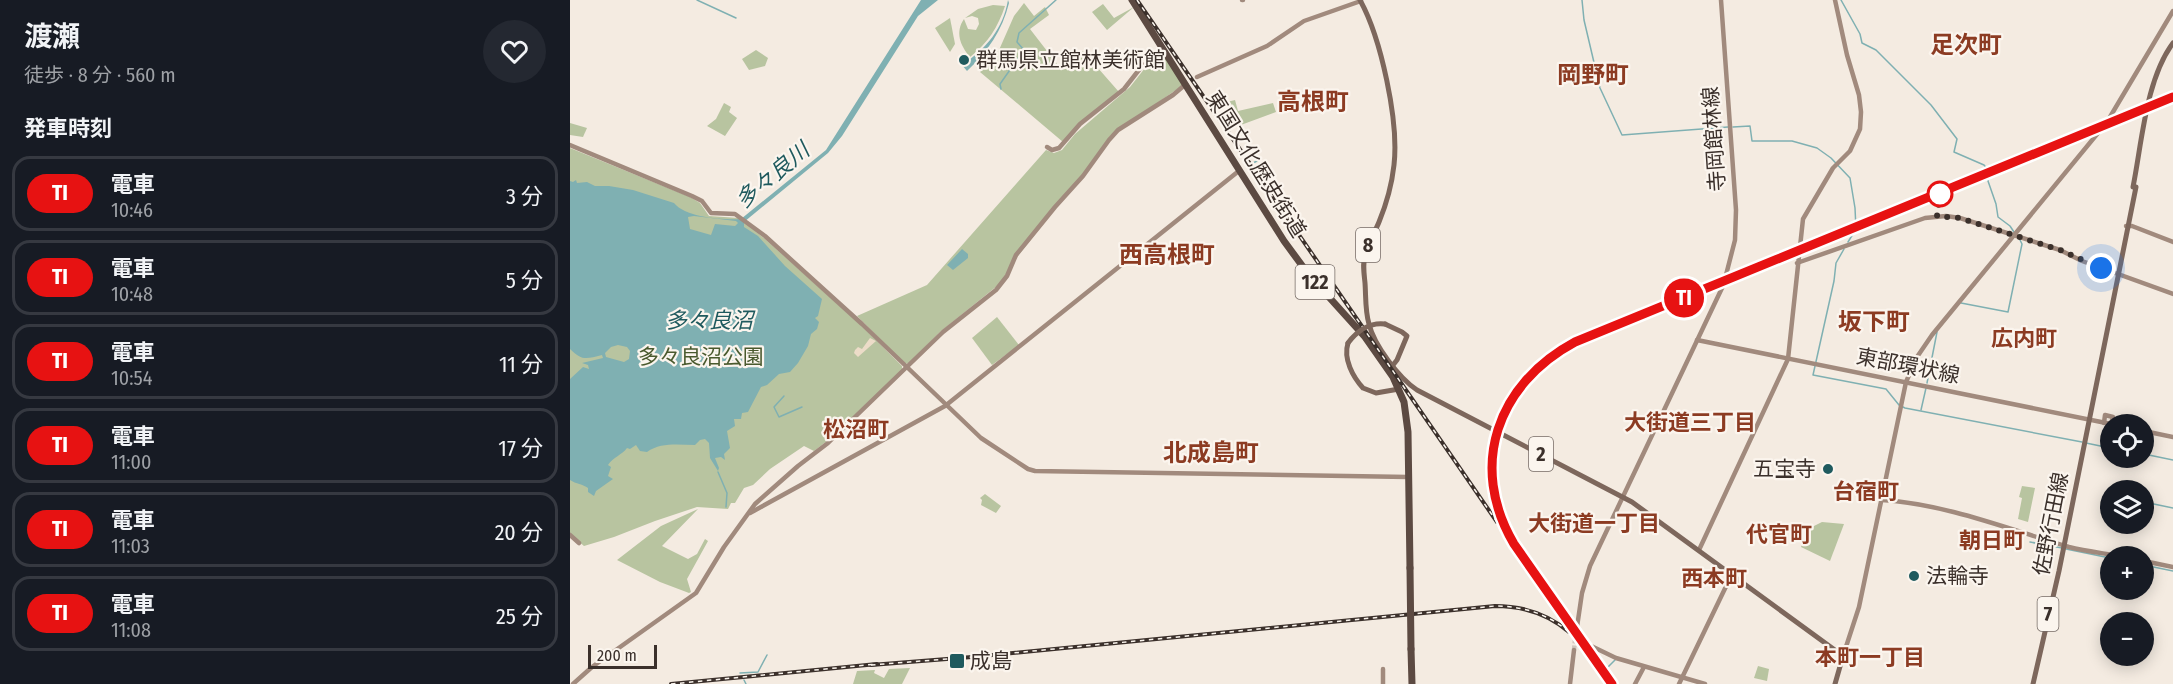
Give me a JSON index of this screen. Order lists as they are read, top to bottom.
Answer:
{
  "streets": {
    "highway": ["東国文化歴史街道", "122"],
    "main road": [
      "8",
      "2",
      "佐野行田線",
      "7"
    ],
    "street": ["寺岡館林線", "東部環状線"]
  },
  "crossings": [
    ["8", "2"],
    ["東部環状線", "佐野行田線"]
  ],
  "districts": [
    "足次町",
    "岡野町",
    "高根町",
    "西高根町",
    "坂下町",
    "広内町",
    "大街道三丁目",
    "松沼町",
    "北成島町",
    "台宿町",
    "大街道一丁目",
    "代官町",
    "朝日町",
    "西本町",
    "本町一丁目"
  ],
  "water": ["多々良川", "多々良沼"],
  "parks": ["多々良沼公園"],
  "places": {
    "other": ["群馬県立館林美術館", "五宝寺", "法輪寺"],
    "transit": ["成島"]
  },
  "scale_bar": "200 m",
  "page": {
    "heading": [
      ["渡瀬", "徒歩 · 8 分 · 560 m"],
      "発車時刻"
    ],
    "on_map": "TI",
    "list": [
      {
        "mark": "TI",
        "name": "電車",
        "note": "10:46",
        "value": "3 分"
      },
      {
        "mark": "TI",
        "name": "電車",
        "note": "10:48",
        "value": "5 分"
      },
      {
        "mark": "TI",
        "name": "電車",
        "note": "10:54",
        "value": "11 分"
      },
      {
        "mark": "TI",
        "name": "電車",
        "note": "11:00",
        "value": "17 分"
      },
      {
        "mark": "TI",
        "name": "電車",
        "note": "11:03",
        "value": "20 分"
      },
      {
        "mark": "TI",
        "name": "電車",
        "note": "11:08",
        "value": "25 分"
      }
    ],
    "map_buttons": ["+", "−"],
    "scale": "200 m"
  }
}
